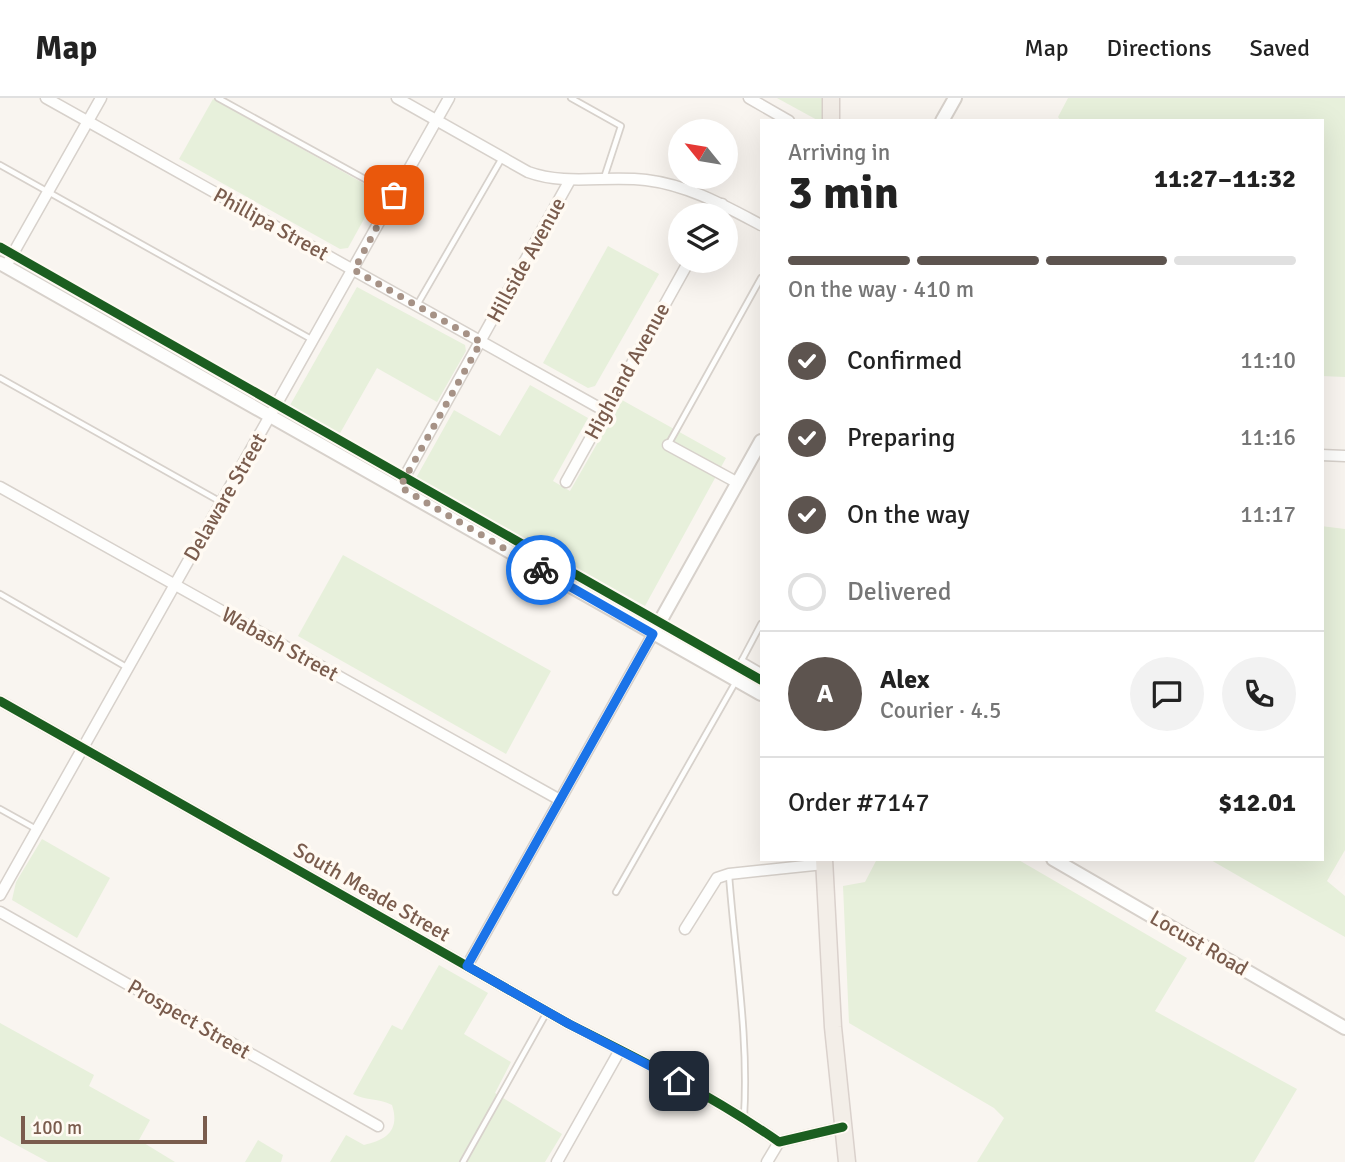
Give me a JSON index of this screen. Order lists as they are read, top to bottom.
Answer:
{
  "streets": {
    "street": [
      "Phillipa Street",
      "Hillside Avenue",
      "Highland Avenue",
      "Delaware Street",
      "Wabash Street",
      "South Meade Street",
      "Locust Road",
      "Prospect Street"
    ]
  },
  "crossings": [
    ["Phillipa Street", "Hillside Avenue"],
    ["Phillipa Street", "Highland Avenue"],
    ["Phillipa Street", "Delaware Street"],
    ["Delaware Street", "Wabash Street"],
    ["Delaware Street", "South Meade Street"]
  ],
  "scale_bar": "100 m",
  "north": "top left",
  "page": {
    "header": "Map",
    "nav": ["Map", "Directions", "Saved"],
    "heading": ["3 min", "Arriving in", "11:27–11:32"],
    "panel": [
      "Alex",
      "Courier · 4.5",
      "Order #7147",
      "$12.01"
    ],
    "bar": "On the way · 410 m",
    "list": [
      ["Confirmed", "11:10"],
      ["Preparing", "11:16"],
      ["On the way", "11:17"],
      "Delivered"
    ],
    "round": "A",
    "scale": "100 m"
  }
}
